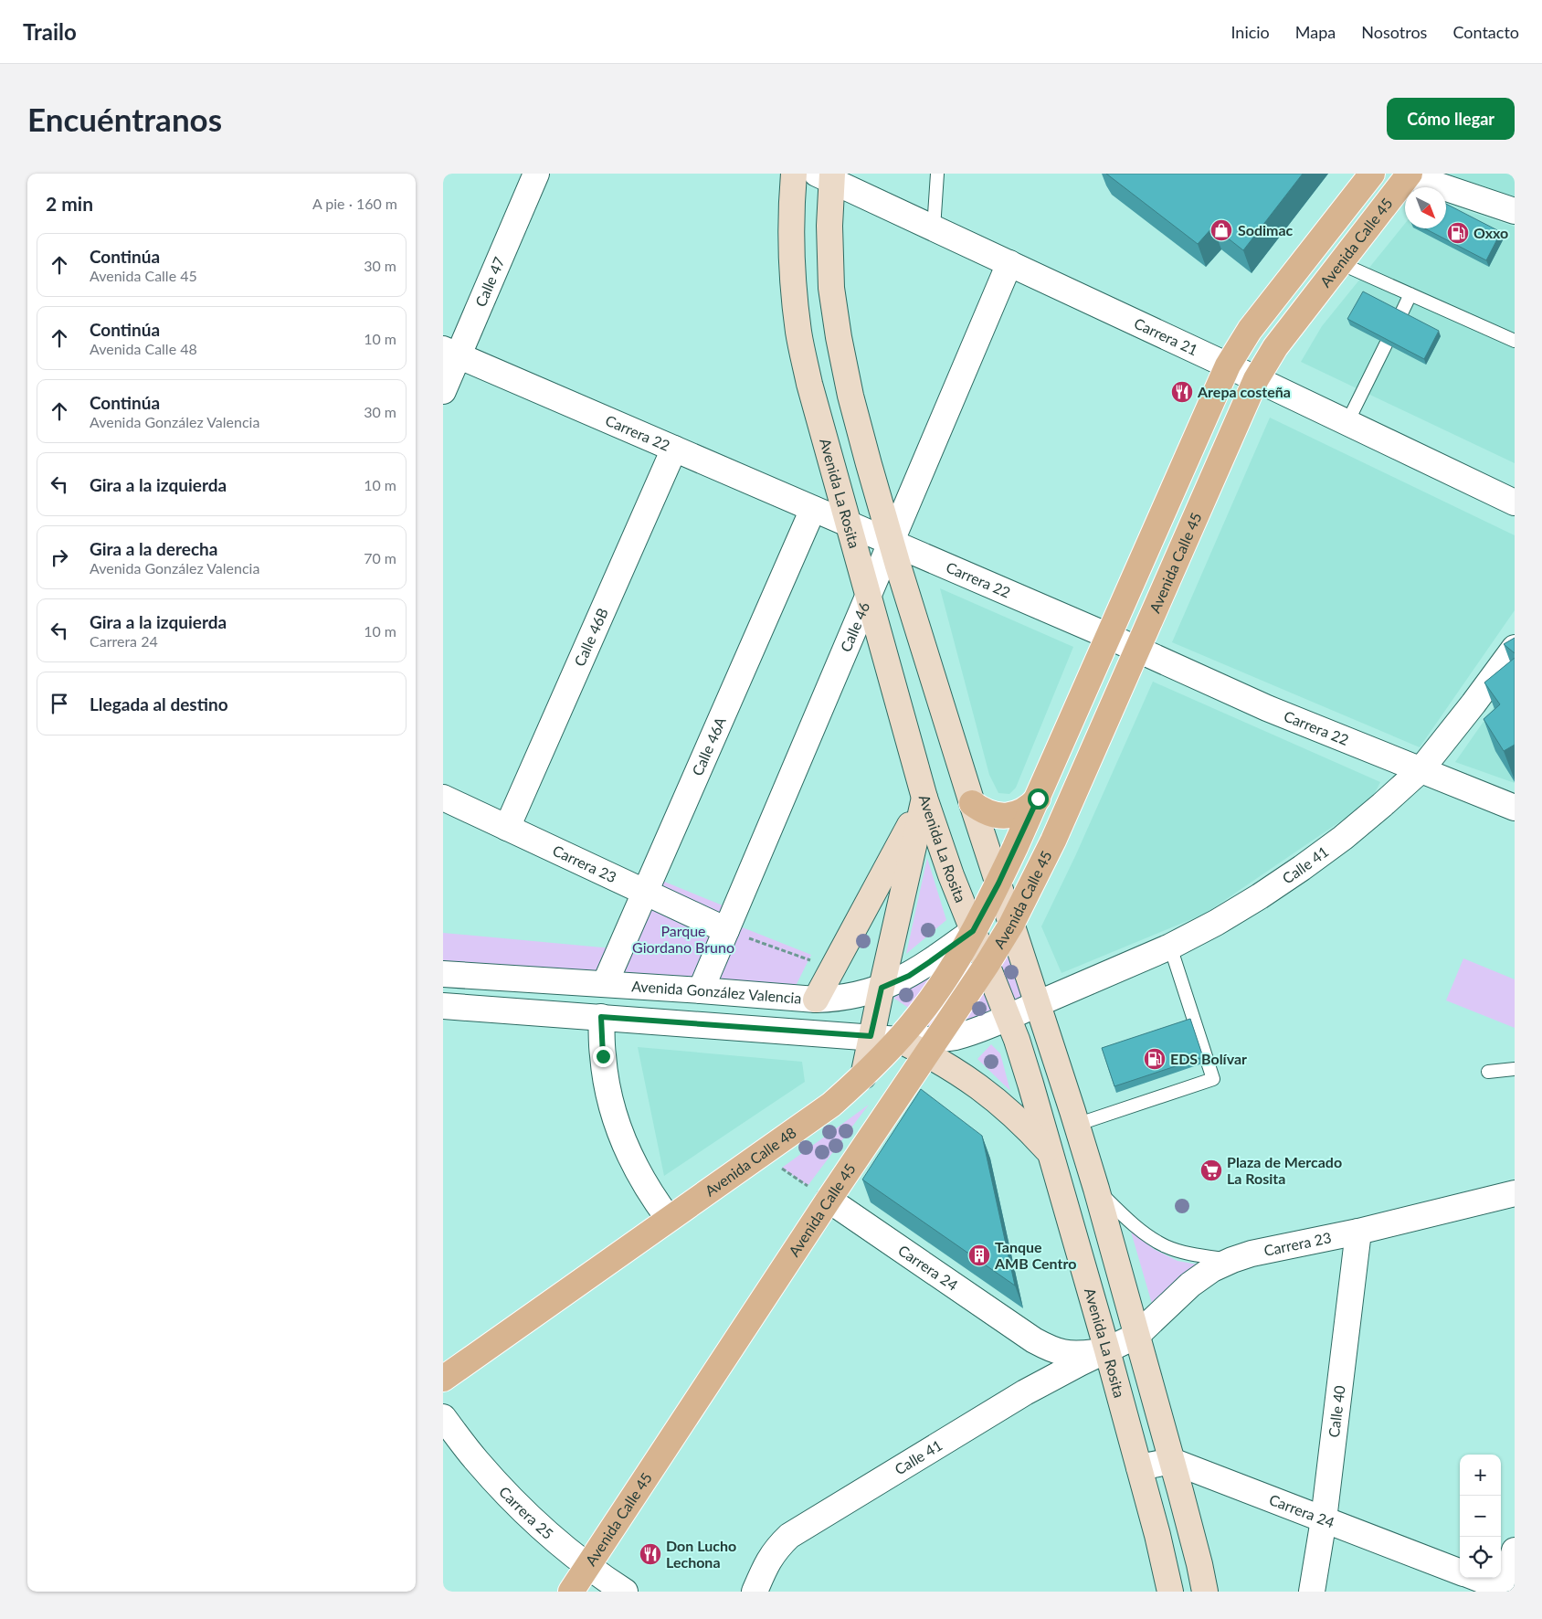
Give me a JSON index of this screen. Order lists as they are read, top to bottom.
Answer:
{
  "streets": {
    "main road": ["Avenida Calle 45", "Avenida La Rosita", "Avenida Calle 48"],
    "street": [
      "Calle 47",
      "Carrera 21",
      "Carrera 22",
      "Calle 46",
      "Calle 46B",
      "Calle 46A",
      "Carrera 23",
      "Calle 41",
      "Avenida González Valencia",
      "Carrera 24",
      "Calle 40",
      "Carrera 25"
    ]
  },
  "crossings": [
    ["Avenida Calle 45", "Carrera 21"],
    ["Avenida Calle 45", "Carrera 22"],
    ["Avenida Calle 45", "Avenida La Rosita"],
    ["Avenida Calle 45", "Avenida Calle 48"],
    ["Avenida Calle 45", "Carrera 24"],
    ["Avenida Calle 45", "Carrera 25"],
    ["Calle 47", "Carrera 22"],
    ["Carrera 21", "Calle 46"],
    ["Carrera 22", "Avenida La Rosita"],
    ["Carrera 22", "Calle 46"],
    ["Carrera 22", "Calle 46B"],
    ["Carrera 22", "Calle 46A"],
    ["Carrera 22", "Calle 41"],
    ["Avenida La Rosita", "Calle 46"],
    ["Avenida La Rosita", "Carrera 23"],
    ["Avenida La Rosita", "Calle 41"],
    ["Avenida La Rosita", "Avenida González Valencia"],
    ["Avenida La Rosita", "Avenida Calle 48"],
    ["Avenida La Rosita", "Carrera 24"],
    ["Calle 46", "Carrera 23"],
    ["Calle 46", "Avenida González Valencia"],
    ["Calle 46B", "Carrera 23"],
    ["Calle 46A", "Carrera 23"],
    ["Calle 46A", "Avenida González Valencia"],
    ["Carrera 23", "Calle 41"],
    ["Carrera 23", "Carrera 24"],
    ["Carrera 23", "Calle 40"],
    ["Calle 41", "Carrera 24"],
    ["Avenida González Valencia", "Avenida Calle 48"],
    ["Carrera 24", "Calle 40"]
  ],
  "parks": ["Parque Giordano Bruno"],
  "places": {
    "shop": ["Sodimac"],
    "fuel station": ["Oxxo", "EDS Bolívar"],
    "restaurant": ["Arepa costeña", "Don Lucho Lechona"],
    "supermarket": ["Plaza de Mercado La Rosita"],
    "building": ["Tanque AMB Centro"]
  },
  "north": "bottom right",
  "page": {
    "header": "Trailo",
    "nav": [
      "Inicio",
      "Mapa",
      "Nosotros",
      "Contacto"
    ],
    "buttons": "Cómo llegar",
    "title": "Encuéntranos",
    "heading": ["2 min", "A pie · 160 m"],
    "list": [
      ["Continúa", "Avenida Calle 45", "30 m"],
      ["Continúa", "Avenida Calle 48", "10 m"],
      ["Continúa", "Avenida González Valencia", "30 m"],
      ["Gira a la izquierda", "10 m"],
      ["Gira a la derecha", "Avenida González Valencia", "70 m"],
      ["Gira a la izquierda", "Carrera 24", "10 m"],
      "Llegada al destino"
    ],
    "map_buttons": ["+", "−"]
  }
}
